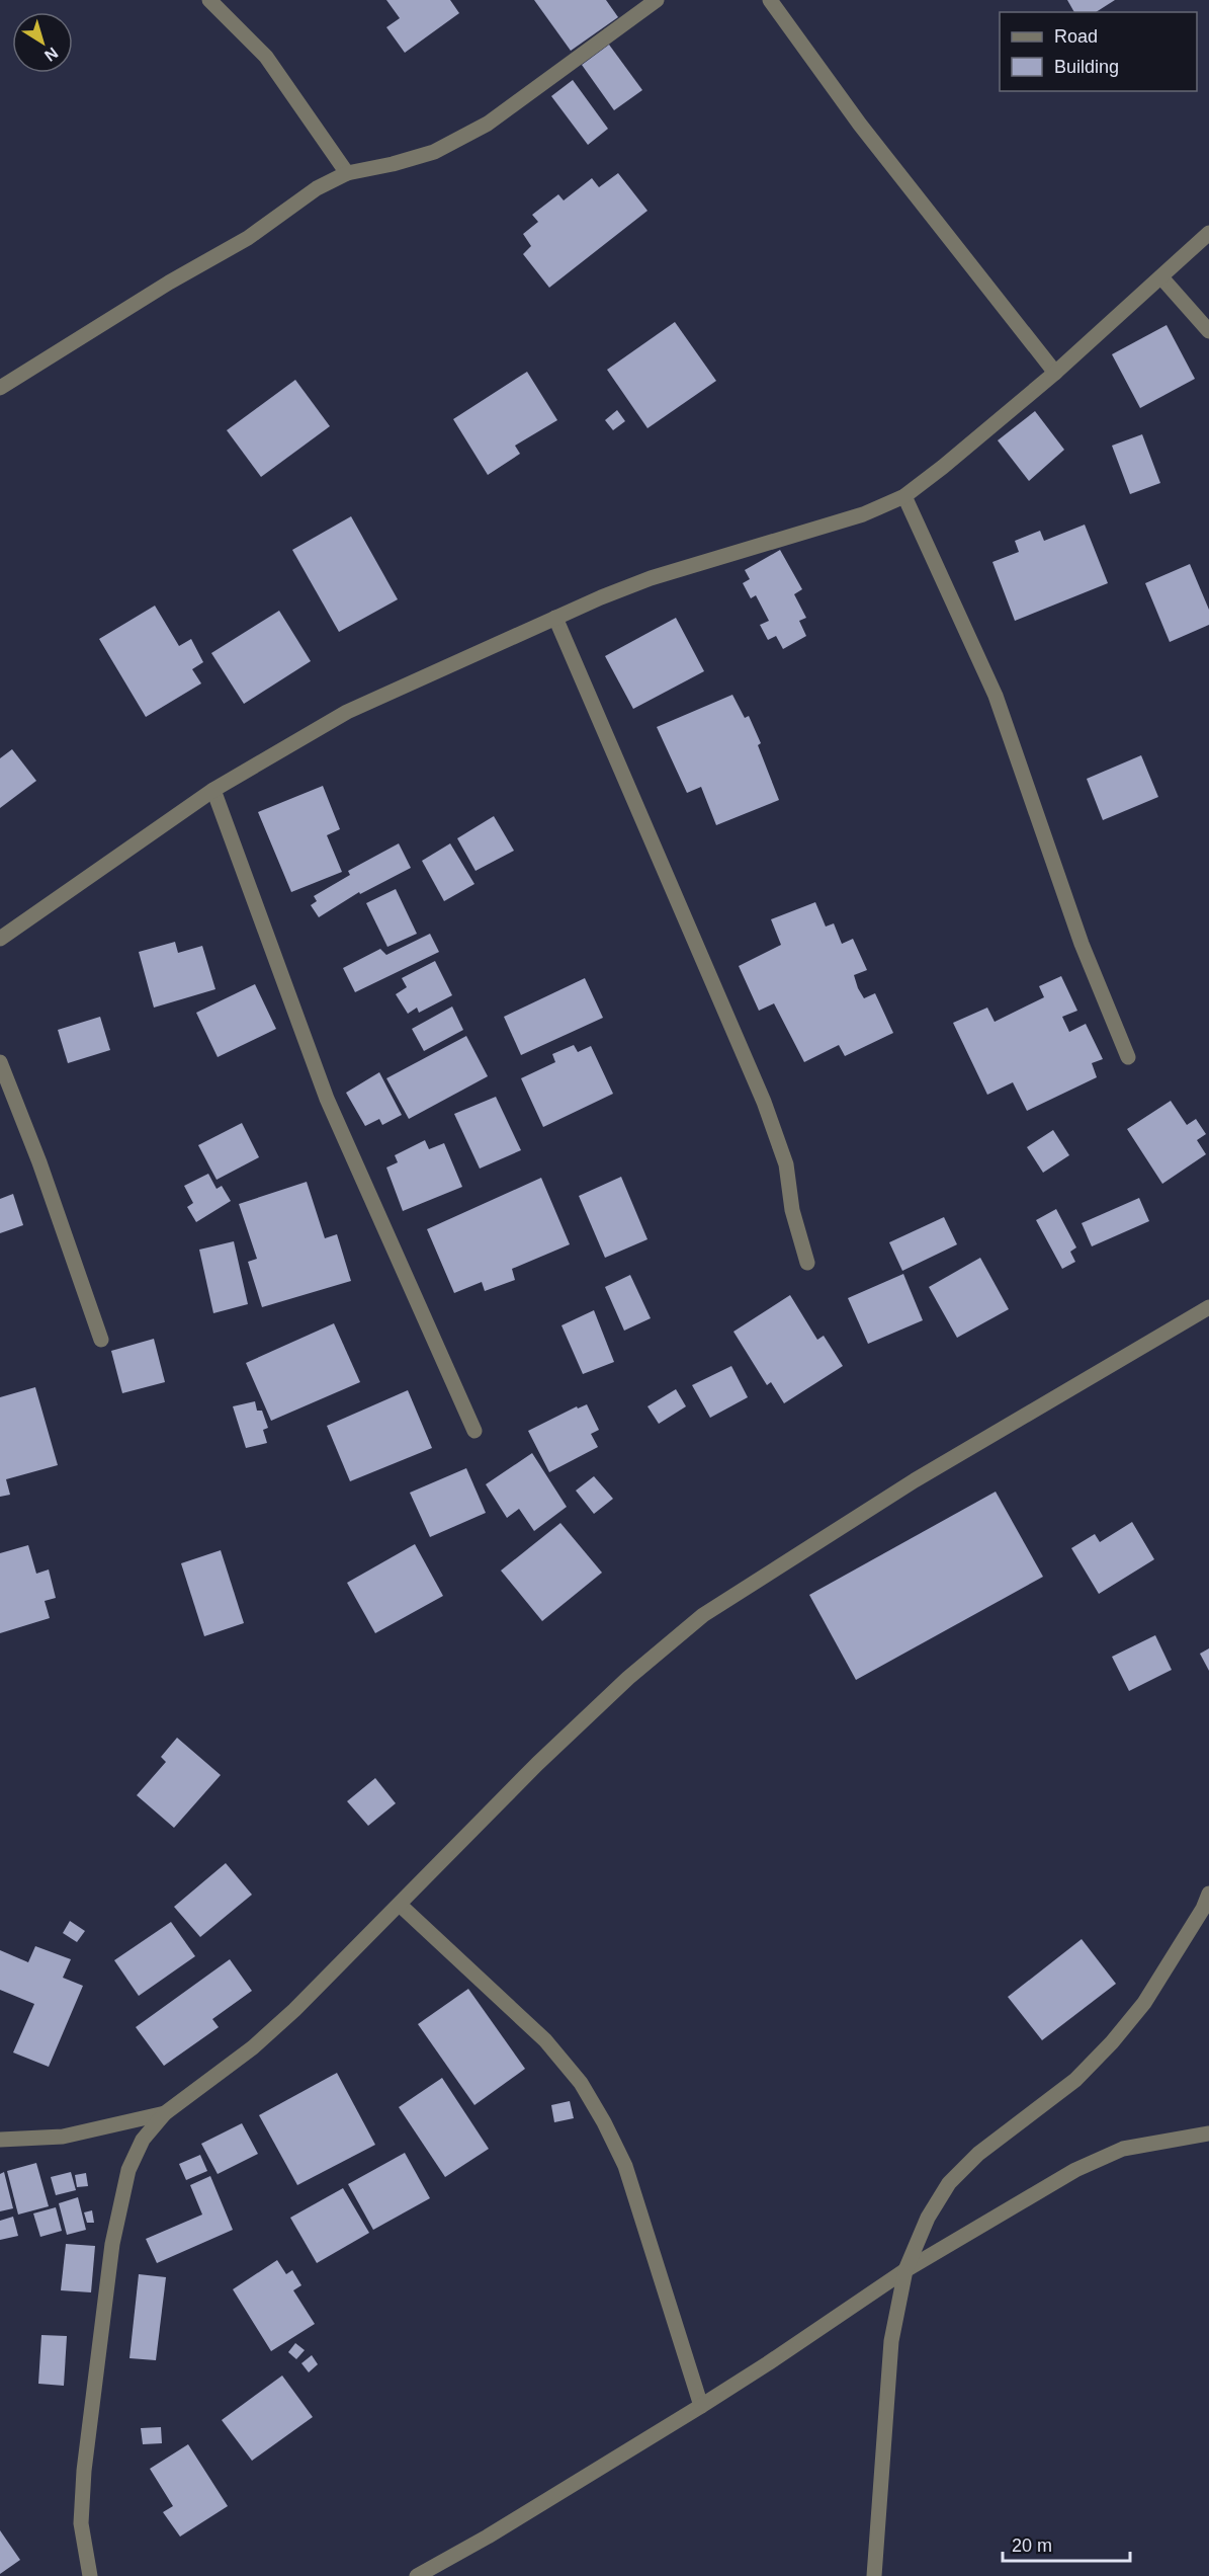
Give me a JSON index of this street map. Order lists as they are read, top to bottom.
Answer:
{
  "legend": ["Road", "Building"],
  "scale_bar": "20 m",
  "north": "bottom right"
}
